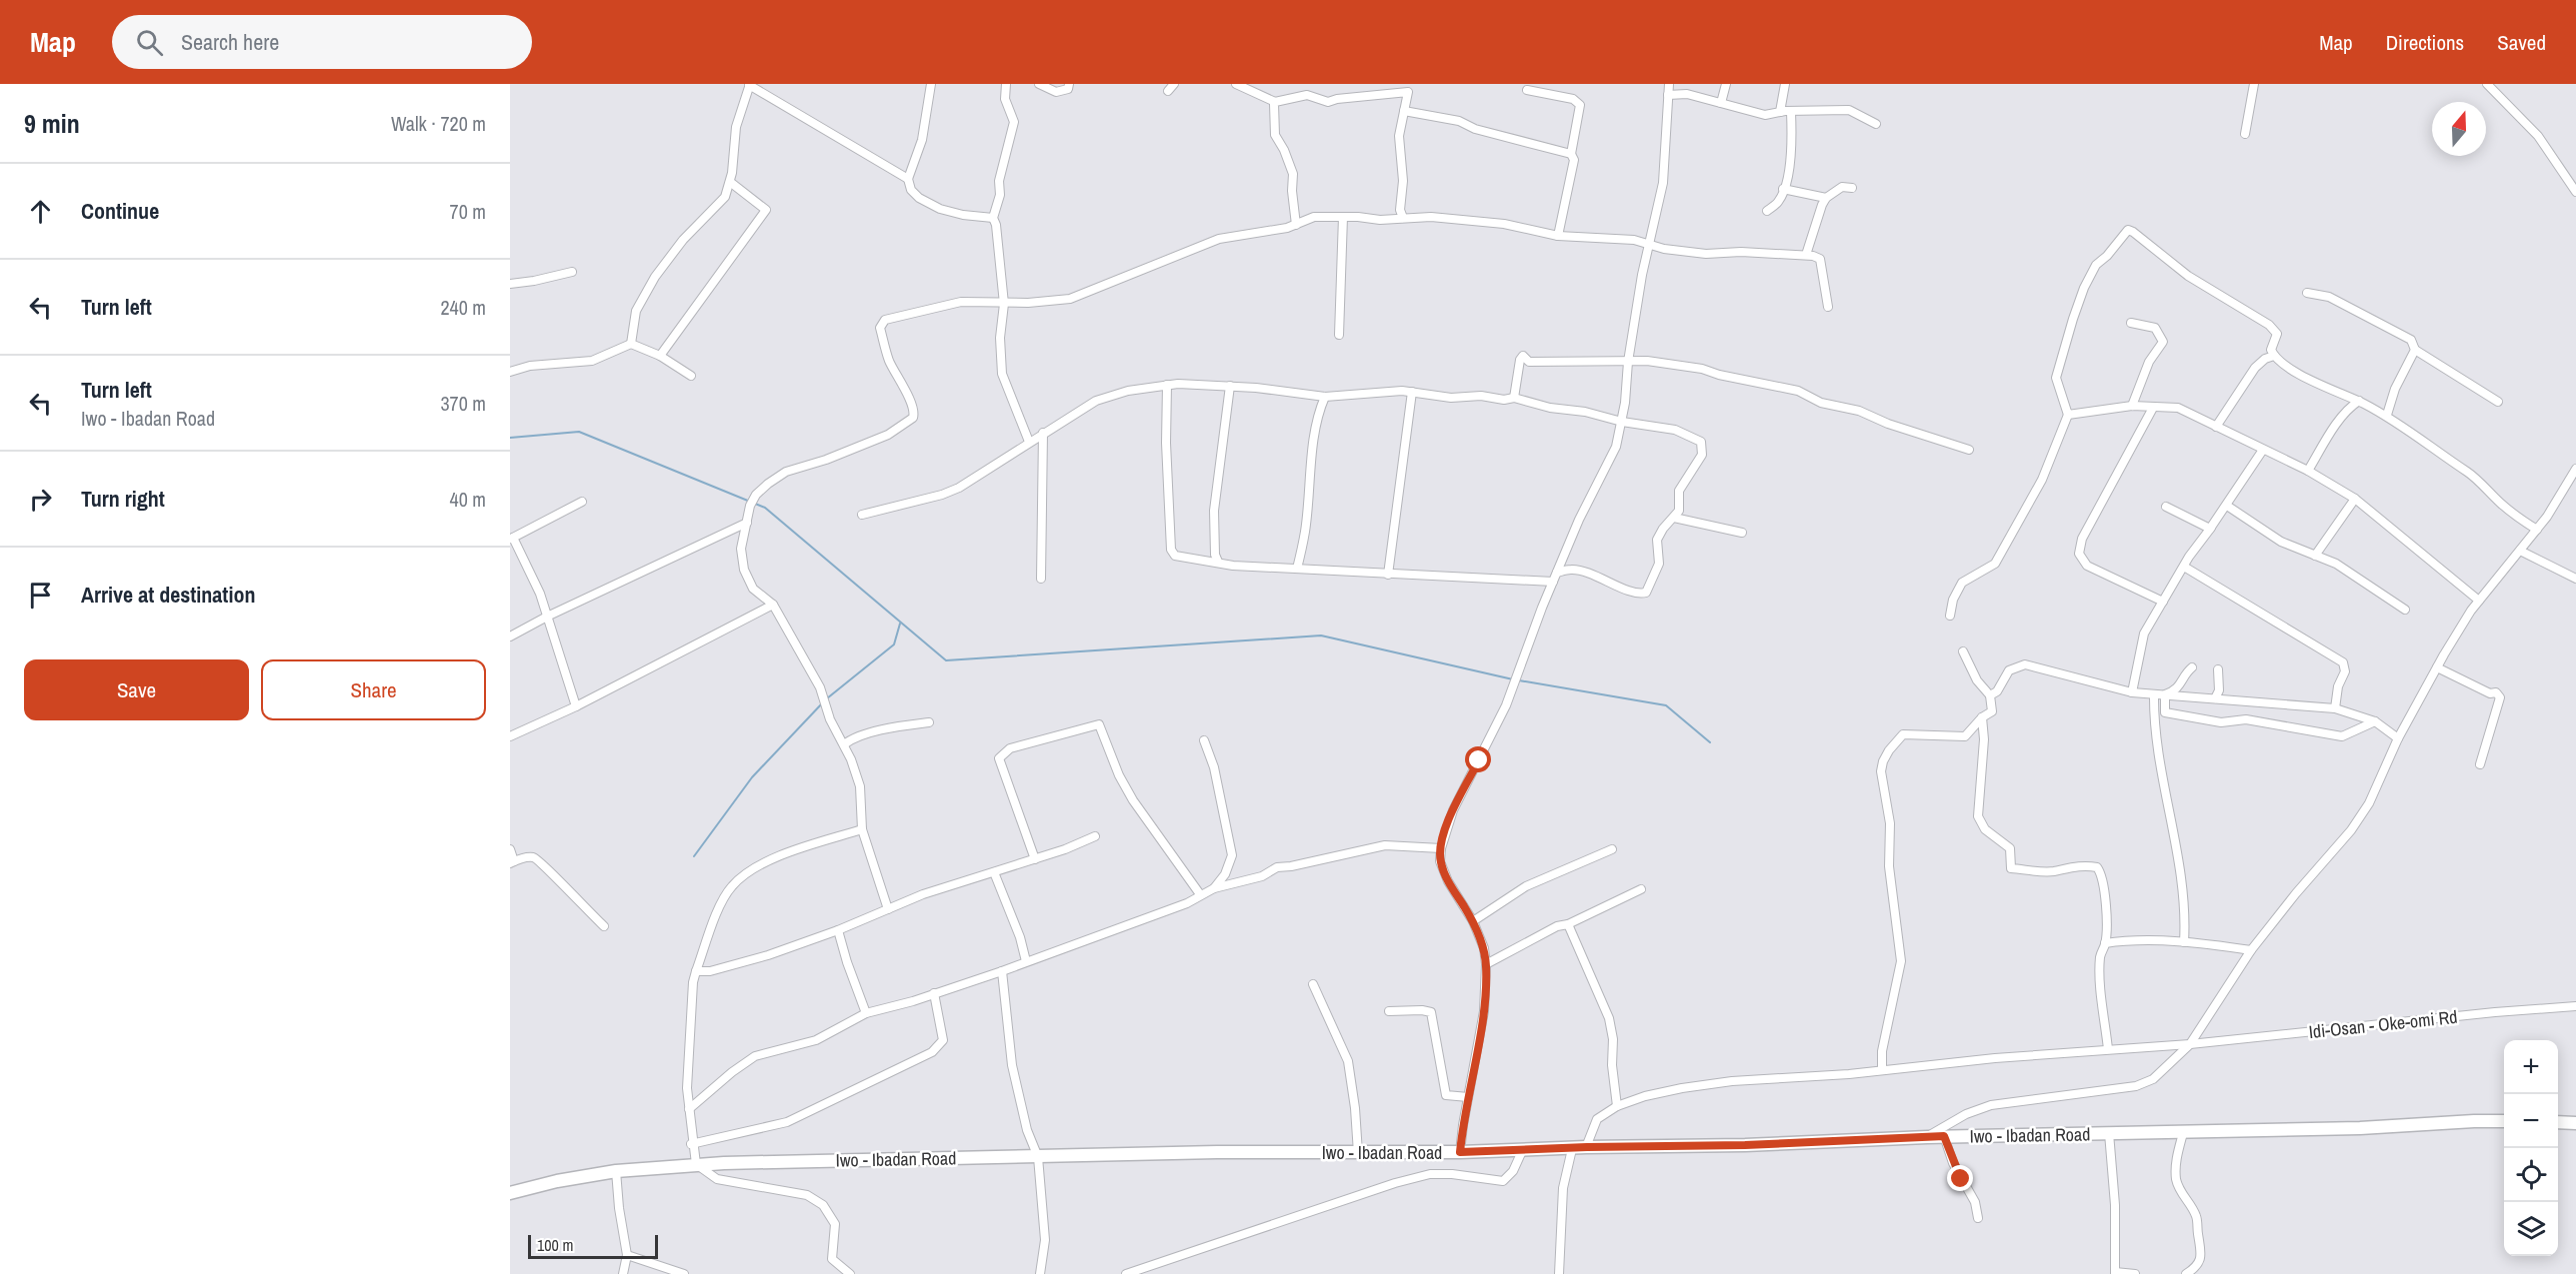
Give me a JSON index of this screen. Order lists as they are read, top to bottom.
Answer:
{
  "streets": {
    "main road": ["Iwo - Ibadan Road"],
    "street": ["Idi-Osan - Oke-omi Rd"]
  },
  "crossings": [
    ["Idi-Osan - Oke-omi Rd", "Iwo - Ibadan Road"]
  ],
  "scale_bar": "100 m",
  "north": "top",
  "page": {
    "header": "Map",
    "search": "Search here",
    "nav": ["Map", "Directions", "Saved"],
    "heading": ["9 min", "Walk · 720 m"],
    "list": [
      ["Continue", "70 m"],
      ["Turn left", "240 m"],
      ["Turn left", "Iwo - Ibadan Road", "370 m"],
      ["Turn right", "40 m"],
      "Arrive at destination"
    ],
    "buttons": ["Save", "Share"],
    "map_buttons": ["+", "−"],
    "scale": "100 m"
  }
}
